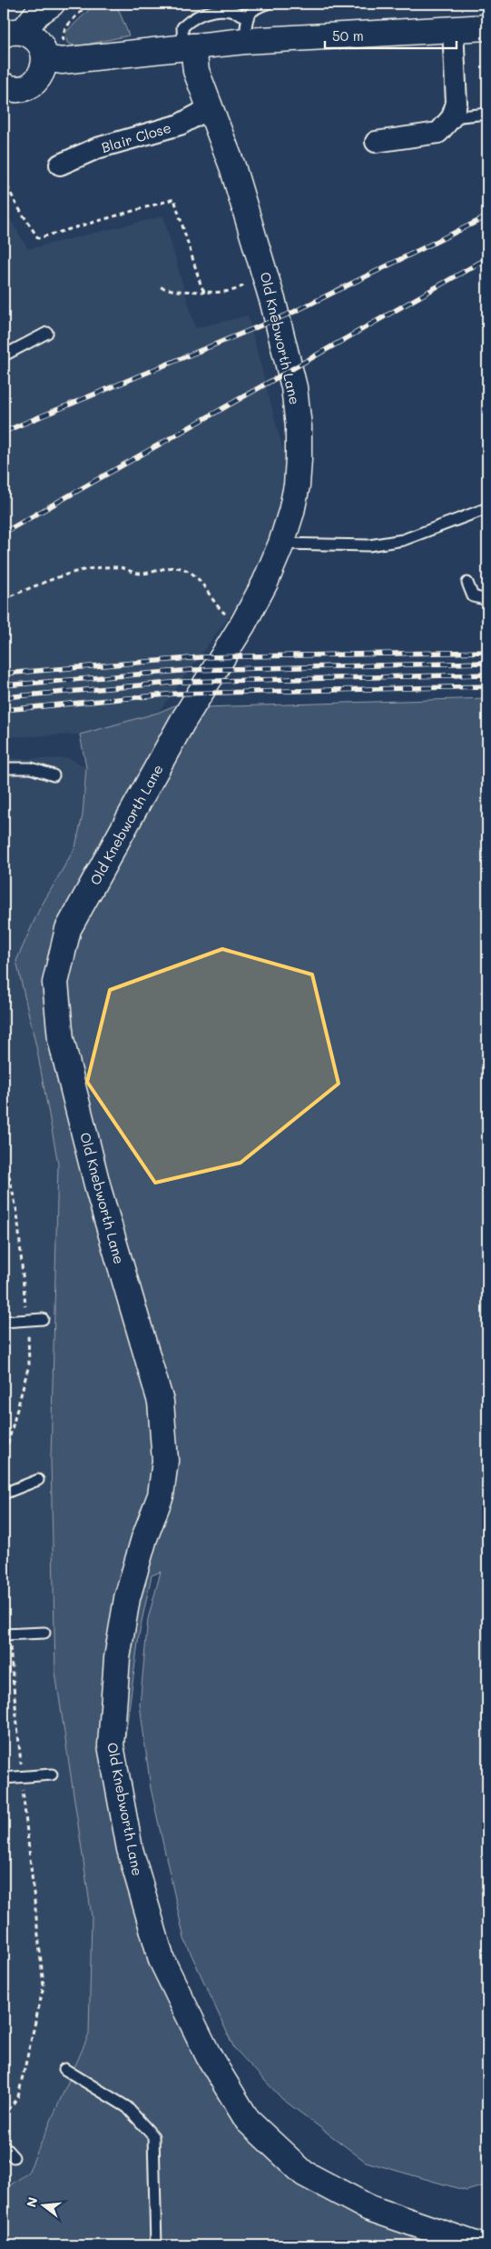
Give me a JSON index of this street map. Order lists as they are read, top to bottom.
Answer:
{
  "streets": {
    "street": ["Blair Close", "Old Knebworth Lane"]
  },
  "crossings": [
    ["Blair Close", "Old Knebworth Lane"]
  ],
  "scale_bar": "50 m",
  "north": "left"
}
